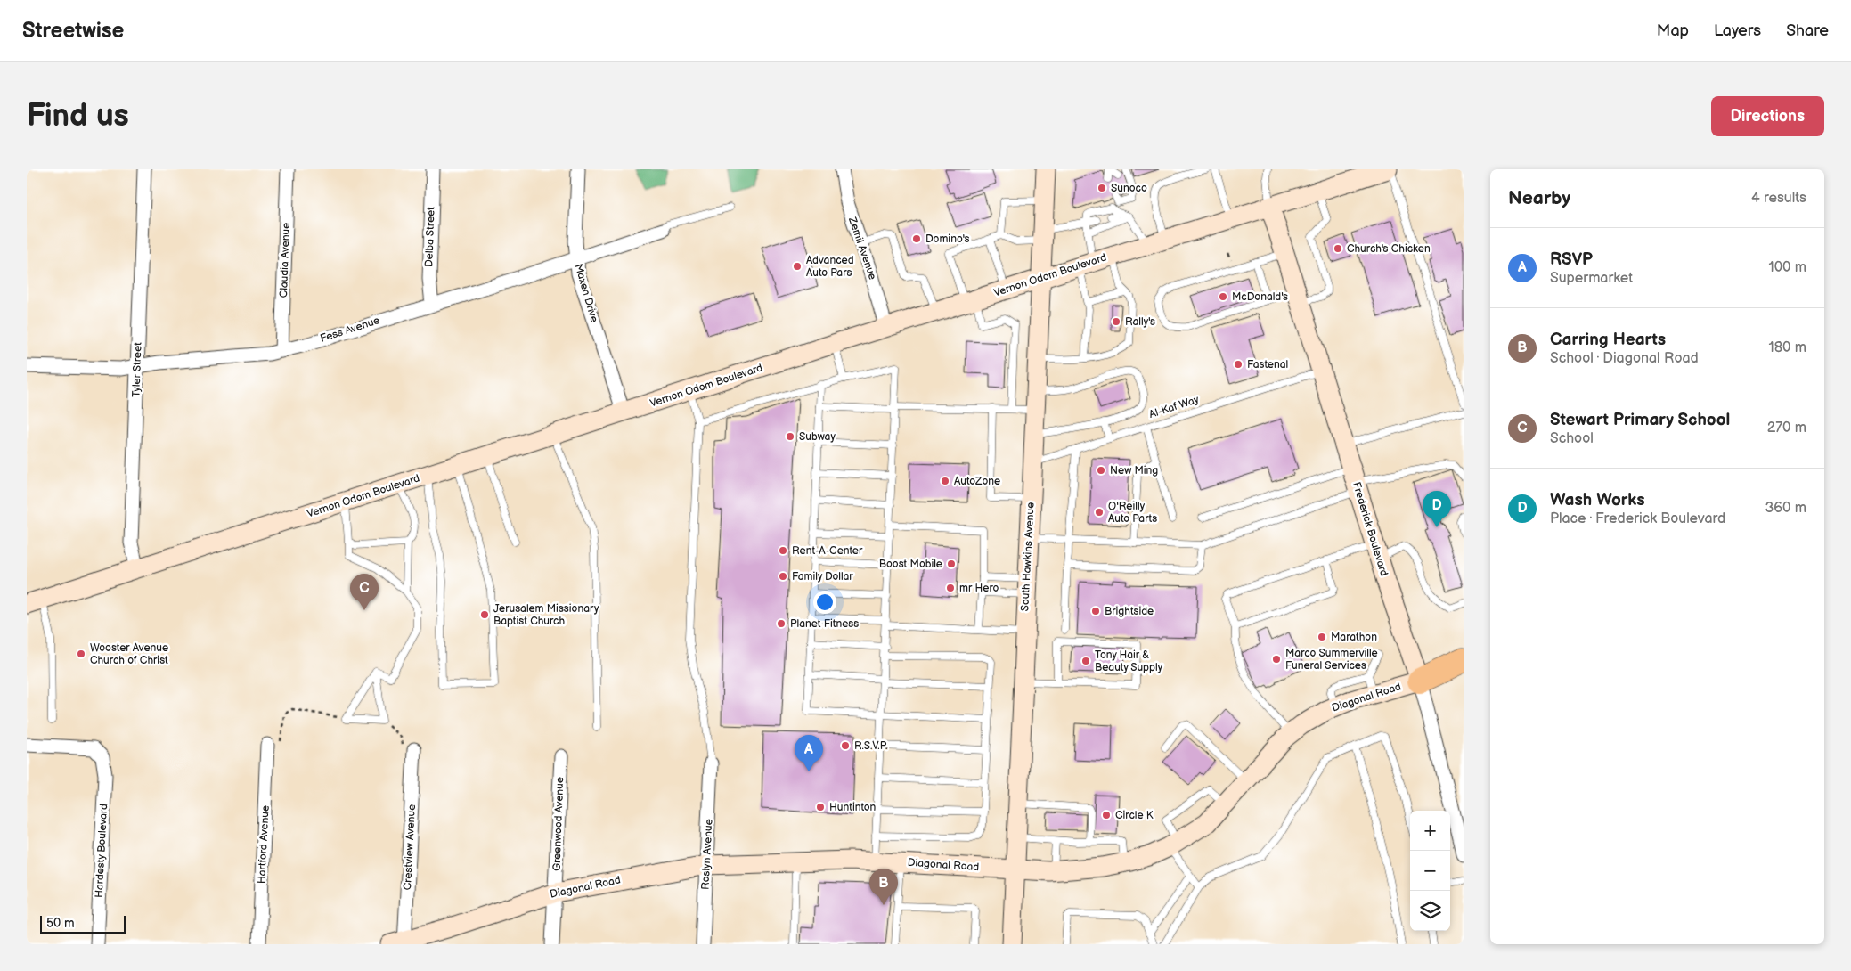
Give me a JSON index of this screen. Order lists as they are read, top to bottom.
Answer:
{
  "streets": {
    "street": [
      "Delba Street",
      "Zemil Avenue",
      "Claudia Avenue",
      "Vernon Odom Boulevard",
      "Maxen Drive",
      "Fess Avenue",
      "Tyler Street",
      "Frederick Boulevard",
      "South Hawkins Avenue",
      "Diagonal Road",
      "Greenwood Avenue",
      "Hartford Avenue",
      "Crestview Avenue",
      "Hardesty Boulevard",
      "Roslyn Avenue"
    ],
    "lane": ["Al-Kaf Way"]
  },
  "crossings": [
    ["Delba Street", "Fess Avenue"],
    ["Zemil Avenue", "Vernon Odom Boulevard"],
    ["Claudia Avenue", "Fess Avenue"],
    ["Vernon Odom Boulevard", "Maxen Drive"],
    ["Vernon Odom Boulevard", "Tyler Street"],
    ["Vernon Odom Boulevard", "Frederick Boulevard"],
    ["Vernon Odom Boulevard", "South Hawkins Avenue"],
    ["Maxen Drive", "Fess Avenue"],
    ["Fess Avenue", "Tyler Street"],
    ["Al-Kaf Way", "Frederick Boulevard"],
    ["Al-Kaf Way", "South Hawkins Avenue"],
    ["Frederick Boulevard", "Diagonal Road"],
    ["South Hawkins Avenue", "Diagonal Road"],
    ["Diagonal Road", "Greenwood Avenue"],
    ["Diagonal Road", "Crestview Avenue"],
    ["Diagonal Road", "Roslyn Avenue"]
  ],
  "places": [
    "Sunoco",
    "Domino's",
    "Church's Chicken",
    "Advanced Auto Pars",
    "McDonald's",
    "Rally's",
    "Fastenal",
    "Subway",
    "New Ming",
    "AutoZone",
    "O'Reilly Auto Parts",
    "Rent-A-Center",
    "Boost Mobile",
    "Family Dollar",
    "mr Hero",
    "Brightside",
    "Jerusalem Missionary Baptist Church",
    "Planet Fitness",
    "Marathon",
    "Wooster Avenue Church of Christ",
    "Marco Summerville Funeral Services",
    "Tony Hair & Beauty Supply",
    "R.S.V.P.",
    "Huntinton",
    "Circle K"
  ],
  "scale_bar": "50 m",
  "page": {
    "header": "Streetwise",
    "nav": ["Map", "Layers", "Share"],
    "buttons": "Directions",
    "title": "Find us",
    "heading": ["Nearby", "4 results"],
    "list": [
      {
        "mark": "A",
        "name": "RSVP",
        "note": "Supermarket",
        "value": "100 m"
      },
      {
        "mark": "B",
        "name": "Carring Hearts",
        "note": "School · Diagonal Road",
        "value": "180 m"
      },
      {
        "mark": "C",
        "name": "Stewart Primary School",
        "note": "School",
        "value": "270 m"
      },
      {
        "mark": "D",
        "name": "Wash Works",
        "note": "Place · Frederick Boulevard",
        "value": "360 m"
      }
    ],
    "pins": [
      "D",
      "C",
      "A",
      "B"
    ],
    "map_buttons": ["+", "−"],
    "scale": "50 m"
  }
}
